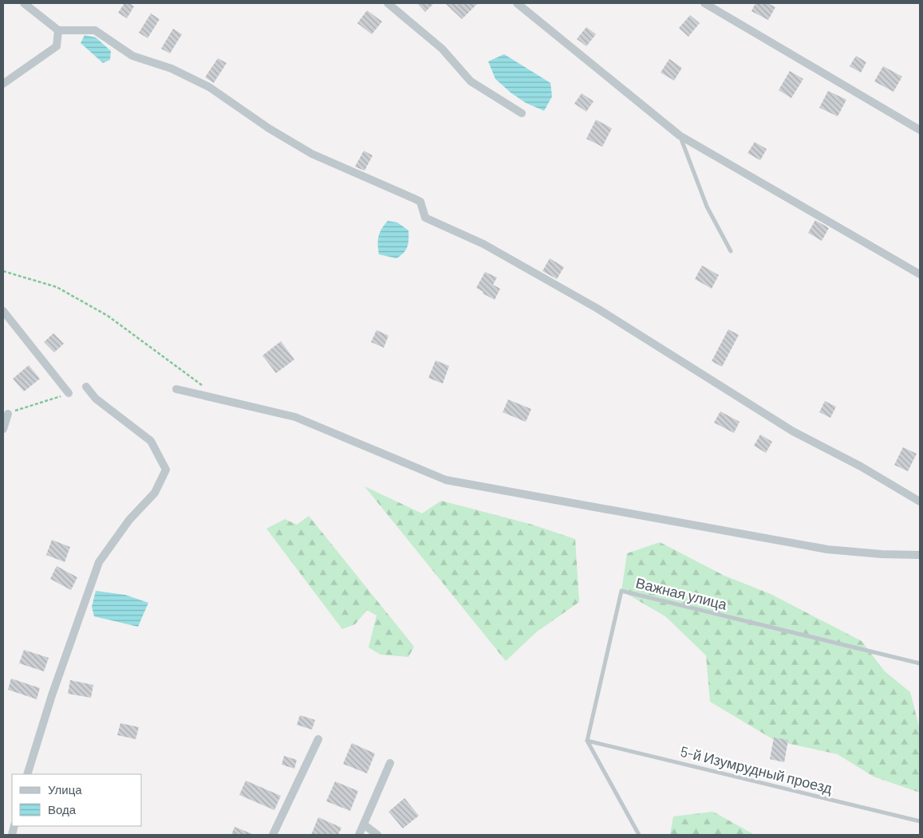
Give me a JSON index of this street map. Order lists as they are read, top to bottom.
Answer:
{
  "streets": {
    "lane": ["Важная улица", "5-й Изумрудный проезд"]
  },
  "crossings": [
    ["Важная улица", "5-й Изумрудный проезд"]
  ],
  "legend": ["Улица", "Вода"]
}
